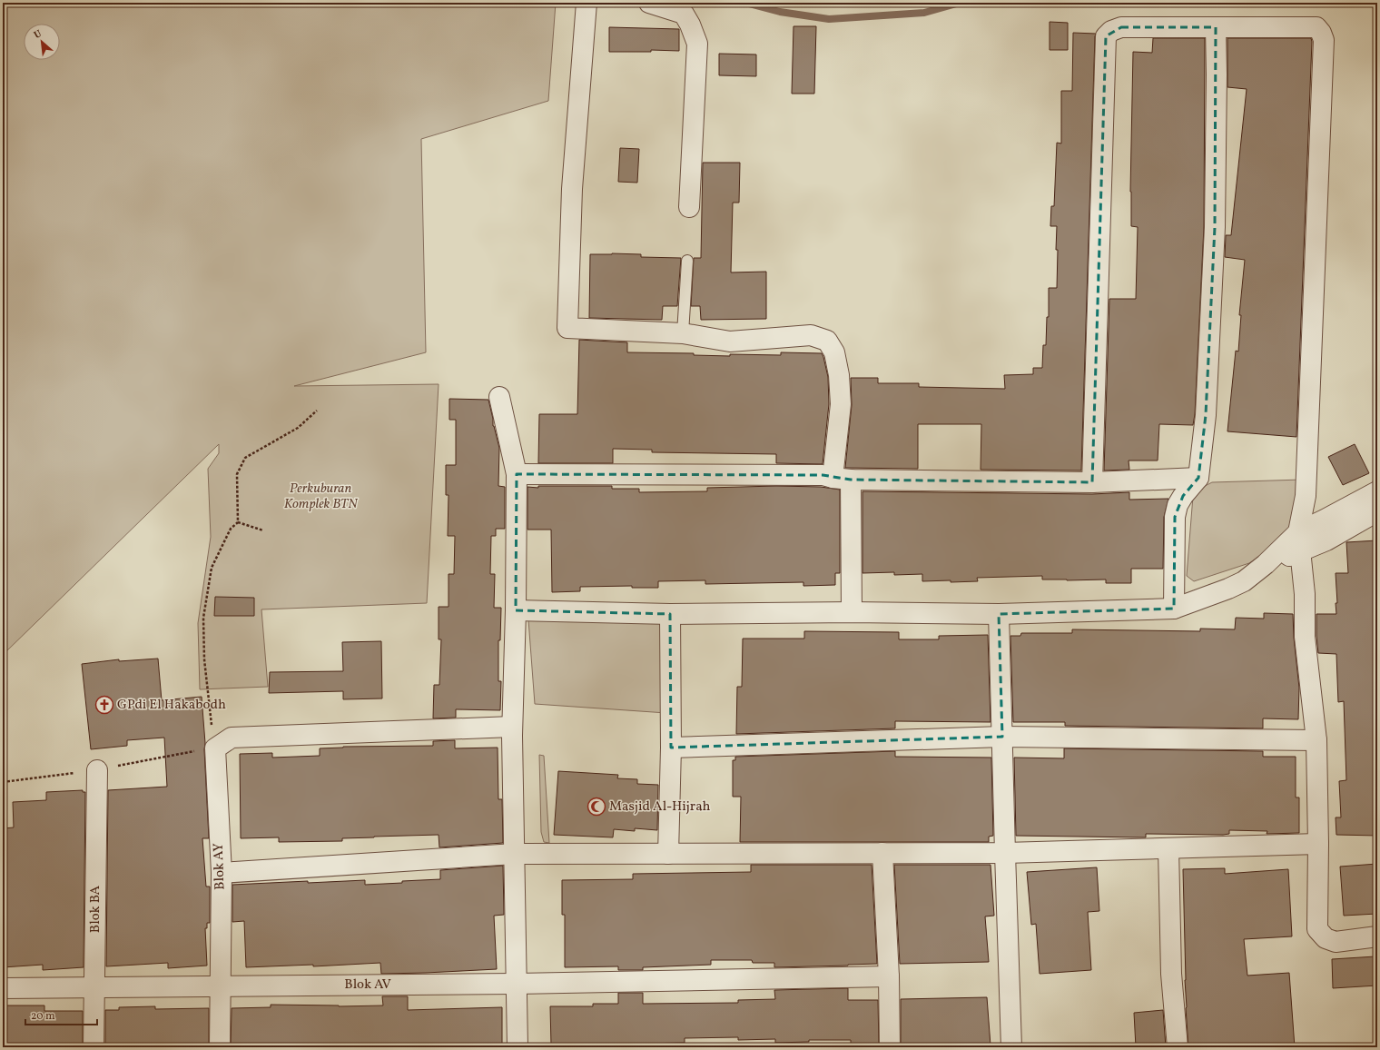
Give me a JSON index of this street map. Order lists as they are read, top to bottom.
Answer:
{
  "streets": {
    "street": ["Blok AY", "Blok BA", "Blok AV"]
  },
  "crossings": [
    ["Blok AY", "Blok AV"],
    ["Blok BA", "Blok AV"]
  ],
  "parks": ["Perkuburan Komplek BTN"],
  "places": {
    "church": ["GPdi El Hakabodh"],
    "mosque": ["Masjid Al-Hijrah"]
  },
  "scale_bar": "20 m",
  "north": "top left"
}
